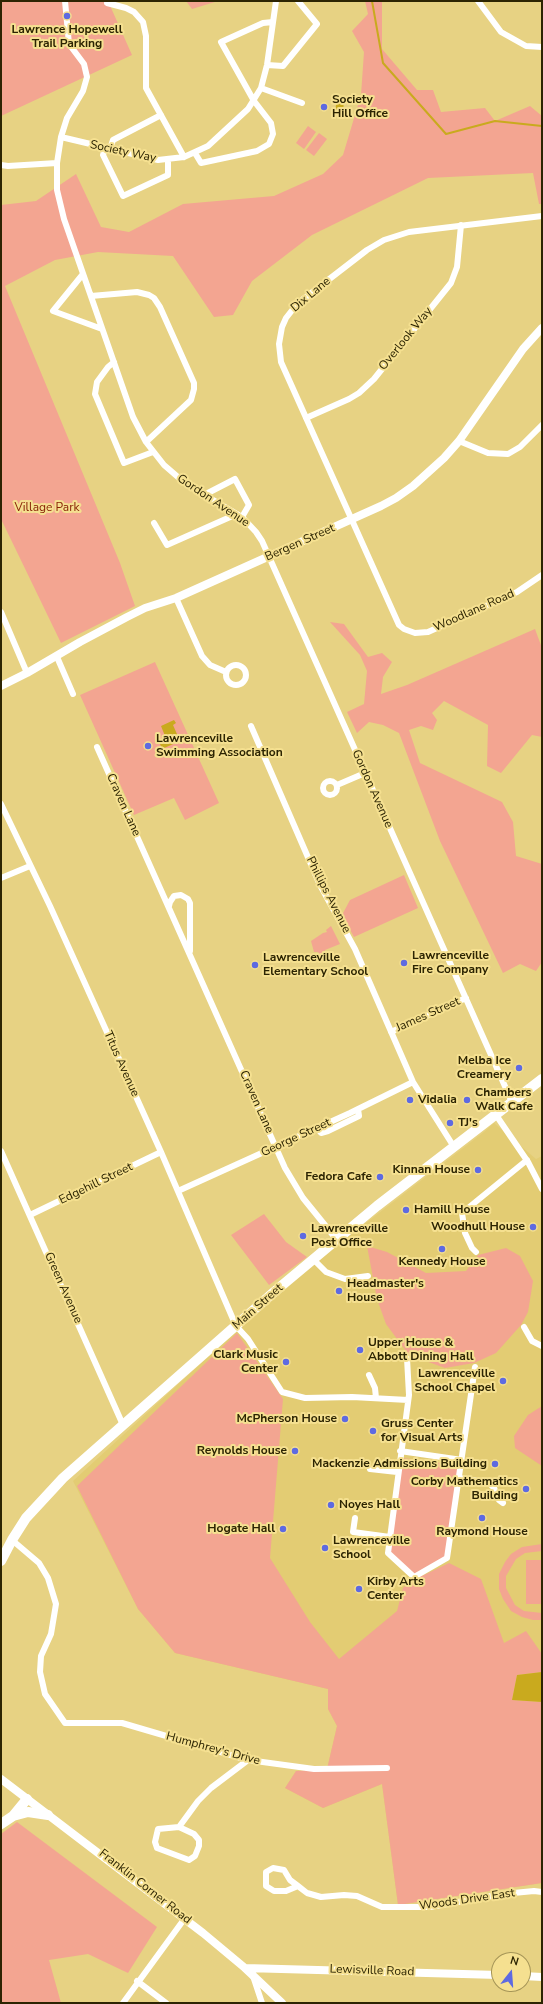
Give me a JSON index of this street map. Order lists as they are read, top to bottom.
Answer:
{
  "streets": {
    "highway": ["Main Street"],
    "street": [
      "Society Way",
      "Dix Lane",
      "Overlook Way",
      "Gordon Avenue",
      "Bergen Street",
      "Woodlane Road",
      "Craven Lane",
      "Phillips Avenue",
      "James Street",
      "Titus Avenue",
      "George Street",
      "Edgehill Street",
      "Green Avenue",
      "Humphrey's Drive",
      "Franklin Corner Road",
      "Woods Drive East",
      "Lewisville Road"
    ]
  },
  "crossings": [
    ["Society Way", "Gordon Avenue"],
    ["Dix Lane", "Overlook Way"],
    ["Dix Lane", "Bergen Street"],
    ["Dix Lane", "Woodlane Road"],
    ["Gordon Avenue", "Bergen Street"],
    ["Gordon Avenue", "James Street"],
    ["Gordon Avenue", "Main Street"],
    ["Bergen Street", "Woodlane Road"],
    ["Craven Lane", "George Street"],
    ["Craven Lane", "Main Street"],
    ["Phillips Avenue", "James Street"],
    ["Phillips Avenue", "George Street"],
    ["Phillips Avenue", "Main Street"],
    ["Titus Avenue", "George Street"],
    ["Titus Avenue", "Edgehill Street"],
    ["Titus Avenue", "Main Street"],
    ["Edgehill Street", "Green Avenue"],
    ["Green Avenue", "Main Street"],
    ["Main Street", "Humphrey's Drive"],
    ["Franklin Corner Road", "Lewisville Road"]
  ],
  "parks": ["Village Park"],
  "places": [
    "Lawrence Hopewell Trail Parking",
    "Society Hill Office",
    "Lawrenceville Swimming Association",
    "Lawrenceville Fire Company",
    "Lawrenceville Elementary School",
    "Melba Ice Creamery",
    "Vidalia",
    "Chambers Walk Cafe",
    "TJ's",
    "Kinnan House",
    "Fedora Cafe",
    "Hamill House",
    "Woodhull House",
    "Lawrenceville Post Office",
    "Kennedy House",
    "Headmaster's House",
    "Upper House & Abbott Dining Hall",
    "Clark Music Center",
    "Lawrenceville School Chapel",
    "McPherson House",
    "Gruss Center for Visual Arts",
    "Reynolds House",
    "Mackenzie Admissions Building",
    "Corby Mathematics Building",
    "Noyes Hall",
    "Raymond House",
    "Hogate Hall",
    "Lawrenceville School",
    "Kirby Arts Center"
  ],
  "north": "top"
}
